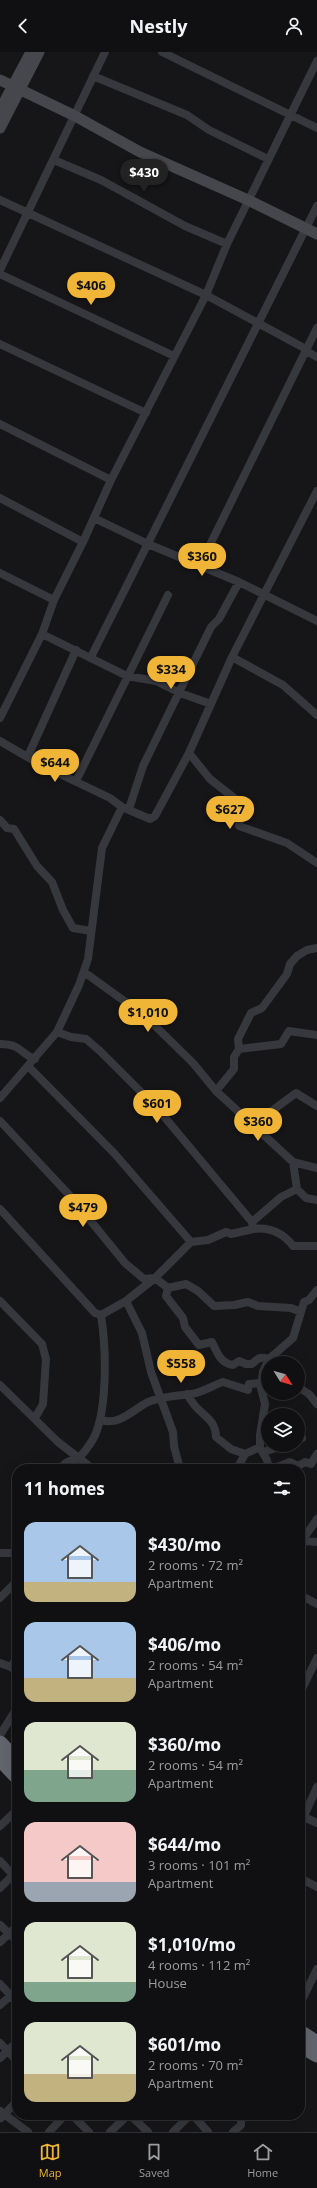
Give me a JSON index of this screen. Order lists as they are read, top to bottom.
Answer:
{
  "north": "bottom right",
  "page": {
    "header": "Nestly",
    "price": [
      "$430",
      "$406",
      "$360",
      "$334",
      "$644",
      "$627",
      "$1,010",
      "$601",
      "$360",
      "$479",
      "$558"
    ],
    "heading": "11 homes",
    "list": [
      {
        "name": "$430/mo",
        "note": "2 rooms · 72 m² · Apartment"
      },
      {
        "name": "$406/mo",
        "note": "2 rooms · 54 m² · Apartment"
      },
      {
        "name": "$360/mo",
        "note": "2 rooms · 54 m² · Apartment"
      },
      {
        "name": "$644/mo",
        "note": "3 rooms · 101 m² · Apartment"
      },
      {
        "name": "$1,010/mo",
        "note": "4 rooms · 112 m² · House"
      },
      {
        "name": "$601/mo",
        "note": "2 rooms · 70 m² · Apartment"
      }
    ],
    "tabs": ["Map", "Saved", "Home"]
  }
}
